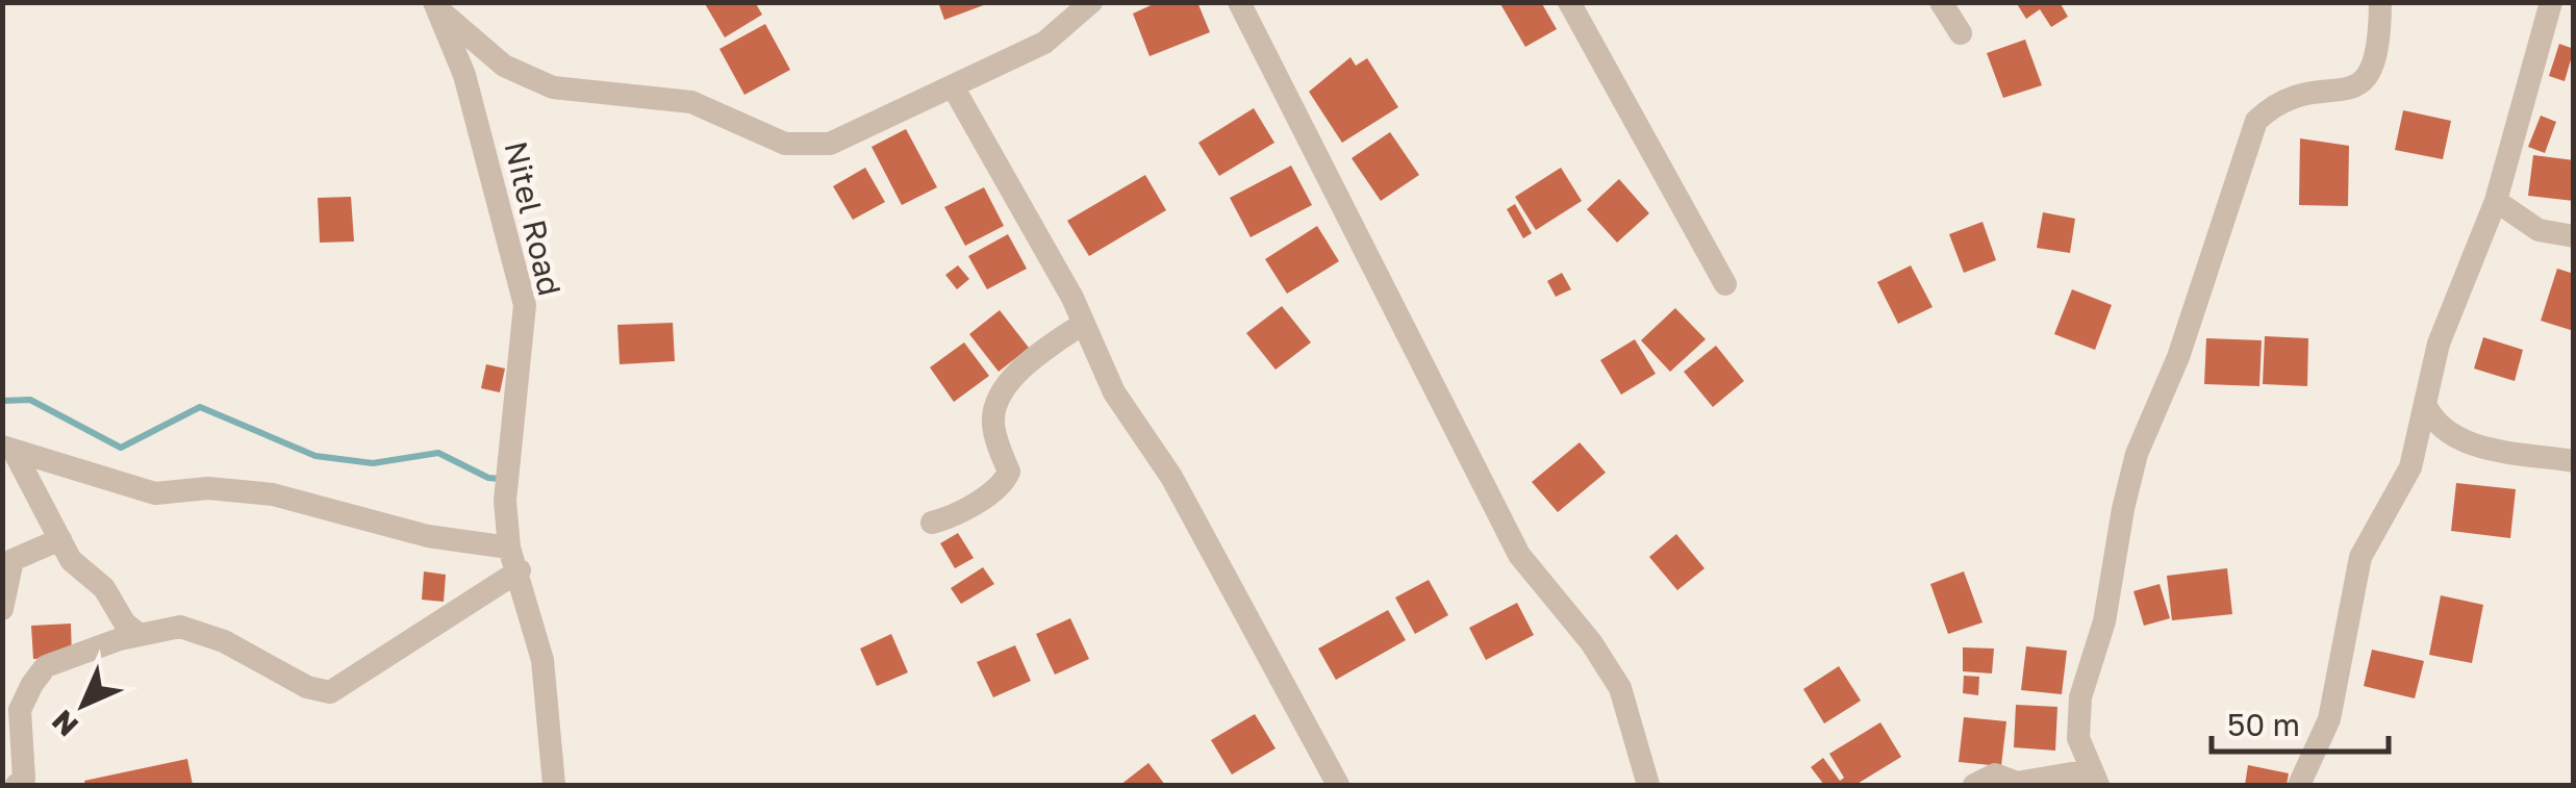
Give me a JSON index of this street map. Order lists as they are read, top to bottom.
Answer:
{
  "streets": {
    "street": ["Nitel Road"]
  },
  "scale_bar": "50 m",
  "north": "bottom left"
}
